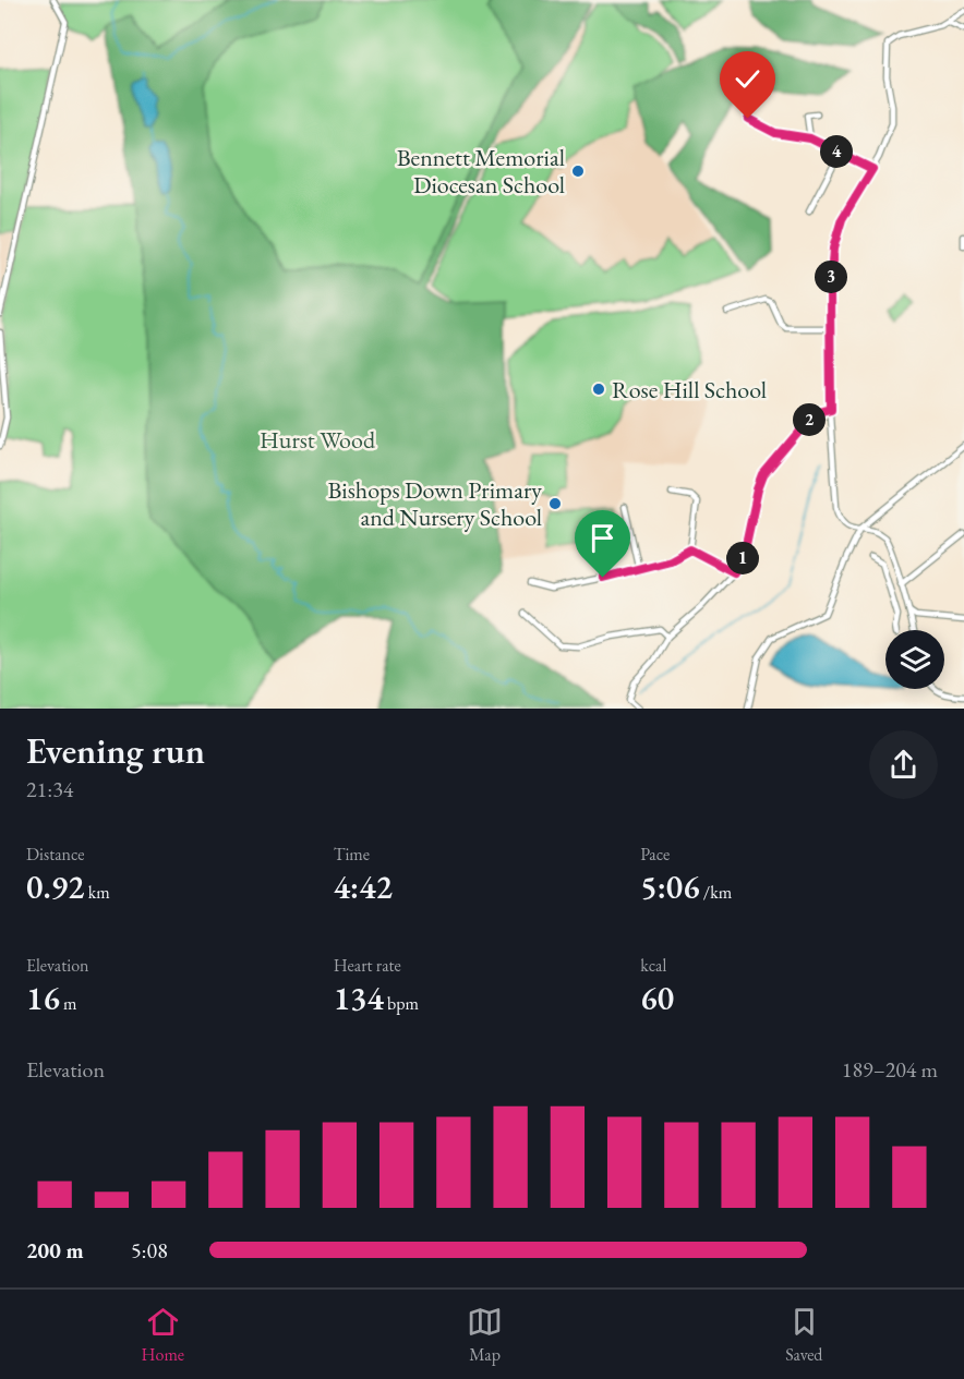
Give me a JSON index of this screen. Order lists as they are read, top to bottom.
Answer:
{
  "parks": ["Hurst Wood"],
  "places": ["Bennett Memorial Diocesan School", "Rose Hill School", "Bishops Down Primary and Nursery School"],
  "page": {
    "pins": [
      "4",
      "3",
      "2",
      "1"
    ],
    "heading": ["Evening run", "21:34"],
    "stats": [
      ["Distance", "0.92 km"],
      ["Time", "4:42"],
      ["Pace", "5:06 /km"],
      ["Elevation", "16 m"],
      ["Heart rate", "134 bpm"],
      ["kcal", "60"]
    ],
    "chart": ["Elevation", "189–204 m"],
    "list": [
      {
        "name": "200 m",
        "note": "5:08"
      }
    ],
    "tabs": ["Home", "Map", "Saved"]
  }
}
